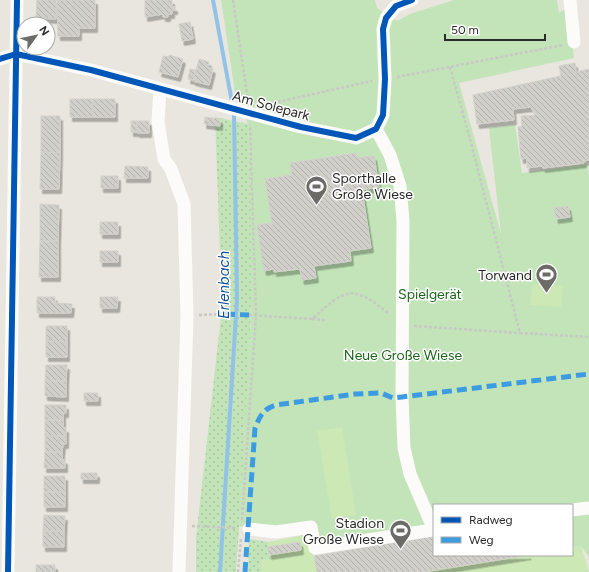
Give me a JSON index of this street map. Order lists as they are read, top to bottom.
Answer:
{
  "streets": {
    "street": ["Am Solepark"]
  },
  "water": ["Erlenbach"],
  "parks": ["Spielgerät", "Neue Große Wiese"],
  "places": {
    "sports": ["Sporthalle Große Wiese", "Torwand", "Stadion Große Wiese"]
  },
  "legend": ["Radweg", "Weg"],
  "scale_bar": "50 m",
  "north": "top right"
}
